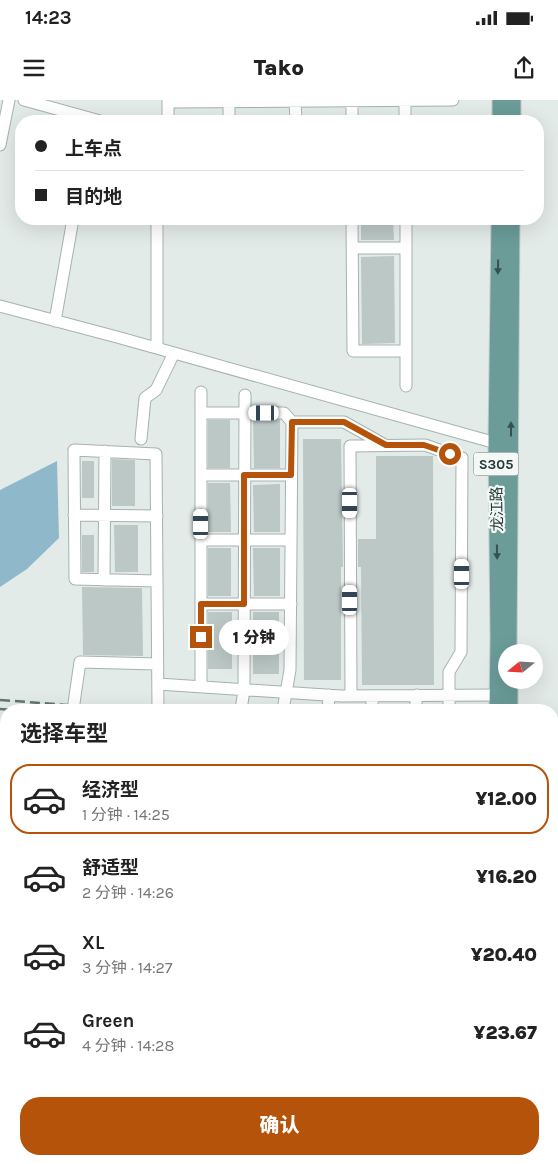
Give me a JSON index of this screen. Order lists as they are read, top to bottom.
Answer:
{
  "streets": {
    "main road": ["S305", "龙江路"]
  },
  "north": "left",
  "page": {
    "status": "14:23",
    "header": "Tako",
    "banner": ["上车点", "目的地"],
    "bubble": "1 分钟",
    "heading": "选择车型",
    "list": [
      {
        "name": "经济型",
        "note": "1 分钟 · 14:25",
        "value": "¥12.00"
      },
      {
        "name": "舒适型",
        "note": "2 分钟 · 14:26",
        "value": "¥16.20"
      },
      {
        "name": "XL",
        "note": "3 分钟 · 14:27",
        "value": "¥20.40"
      },
      {
        "name": "Green",
        "note": "4 分钟 · 14:28",
        "value": "¥23.67"
      }
    ],
    "buttons": "确认"
  }
}
